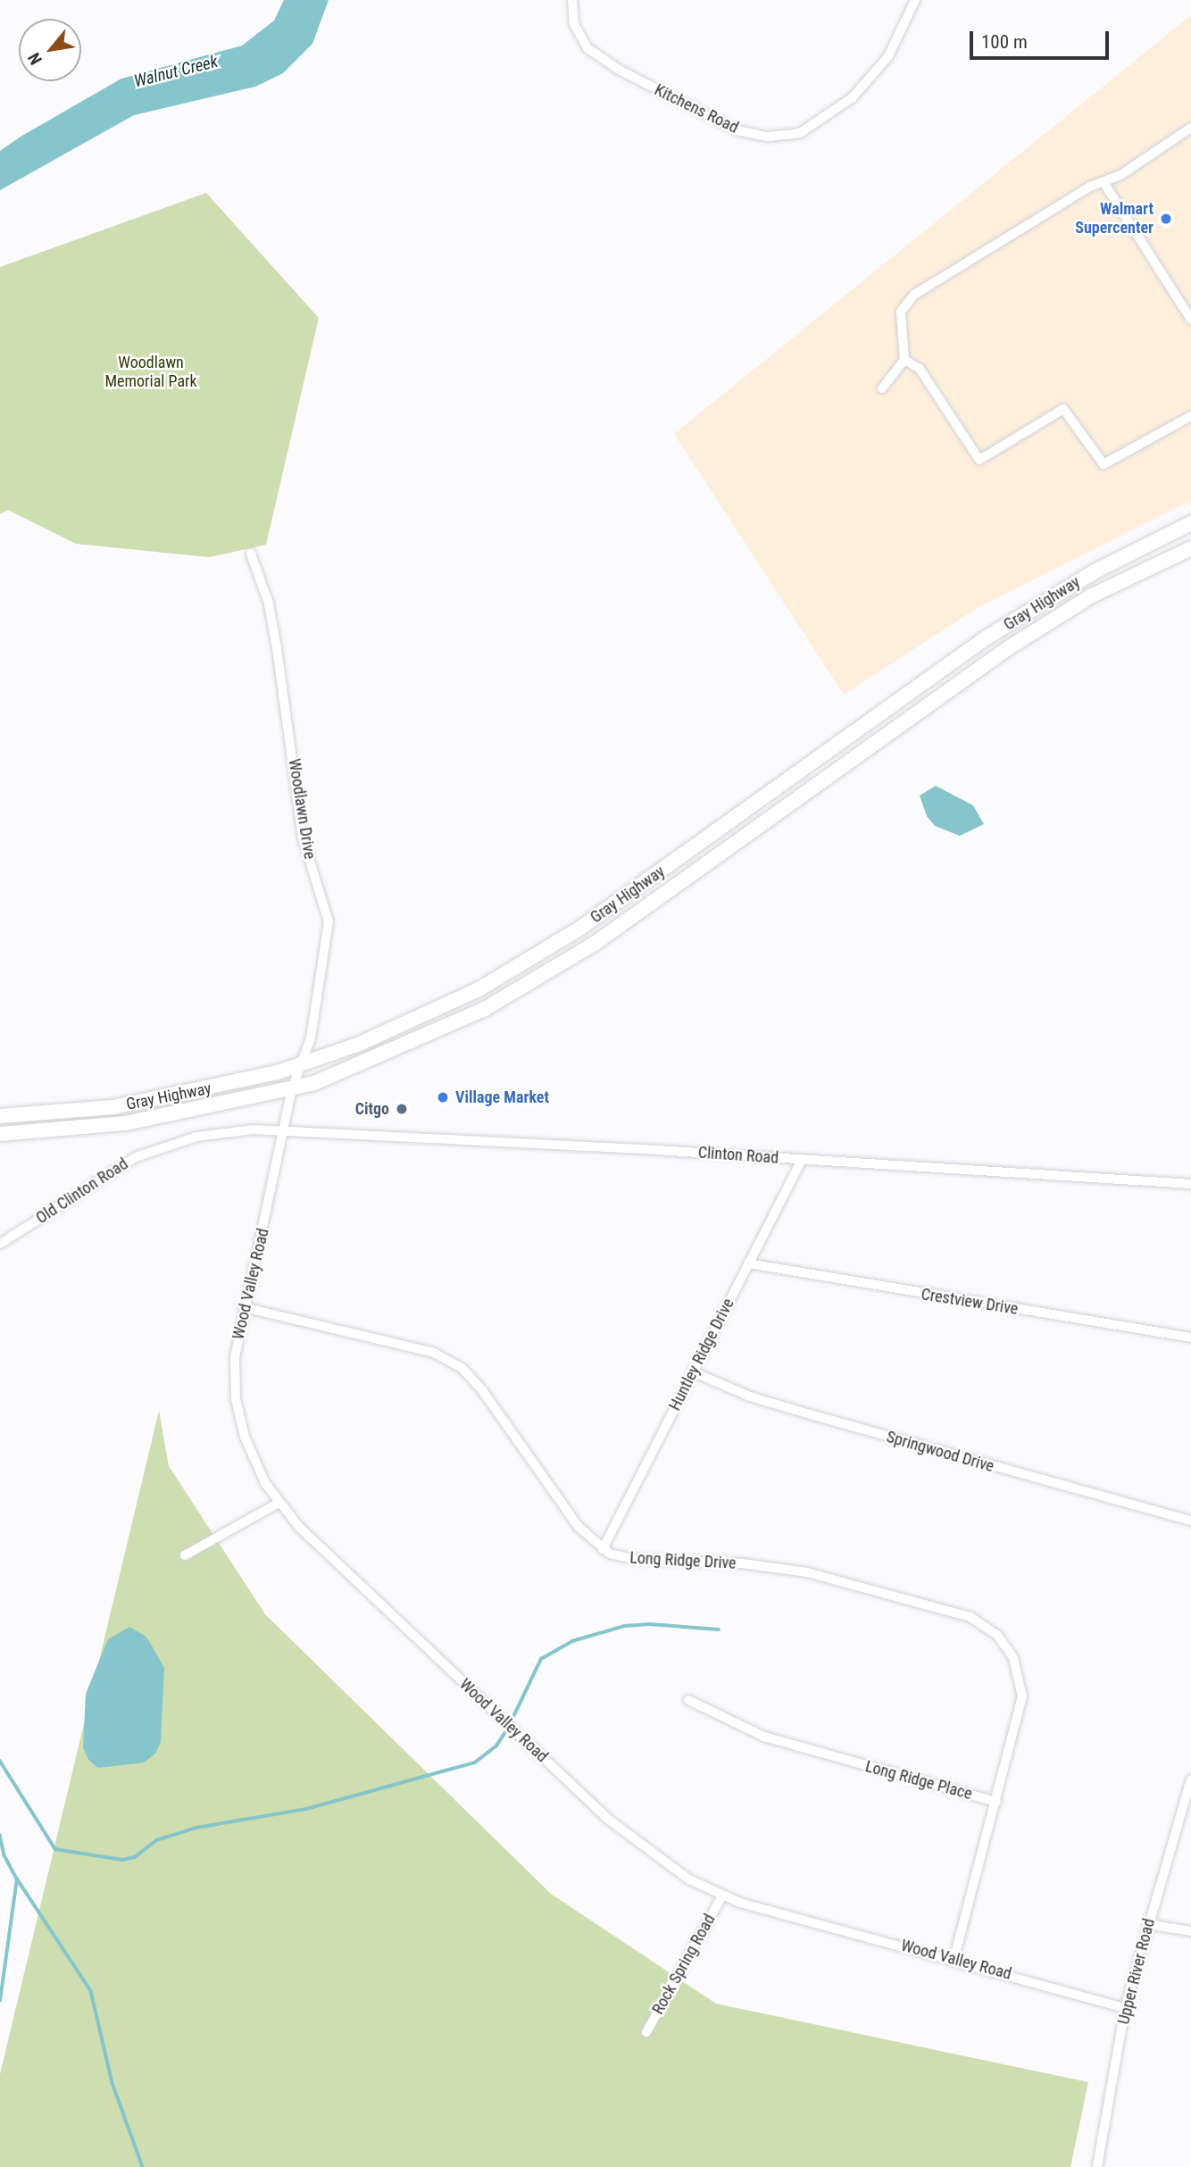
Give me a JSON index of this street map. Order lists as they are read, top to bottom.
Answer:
{
  "streets": {
    "highway": ["Gray Highway"],
    "street": [
      "Kitchens Road",
      "Woodlawn Drive",
      "Clinton Road",
      "Old Clinton Road",
      "Wood Valley Road",
      "Crestview Drive",
      "Huntley Ridge Drive",
      "Springwood Drive",
      "Long Ridge Drive",
      "Long Ridge Place",
      "Rock Spring Road",
      "Upper River Road"
    ]
  },
  "crossings": [
    ["Gray Highway", "Woodlawn Drive"],
    ["Clinton Road", "Old Clinton Road"],
    ["Clinton Road", "Wood Valley Road"],
    ["Clinton Road", "Huntley Ridge Drive"],
    ["Old Clinton Road", "Wood Valley Road"],
    ["Wood Valley Road", "Long Ridge Drive"],
    ["Wood Valley Road", "Rock Spring Road"],
    ["Wood Valley Road", "Upper River Road"],
    ["Crestview Drive", "Huntley Ridge Drive"],
    ["Huntley Ridge Drive", "Springwood Drive"],
    ["Huntley Ridge Drive", "Long Ridge Drive"],
    ["Long Ridge Drive", "Long Ridge Place"]
  ],
  "water": ["Walnut Creek"],
  "parks": ["Woodlawn Memorial Park"],
  "places": ["Walmart Supercenter", "Village Market", "Citgo"],
  "scale_bar": "100 m",
  "north": "bottom left"
}
